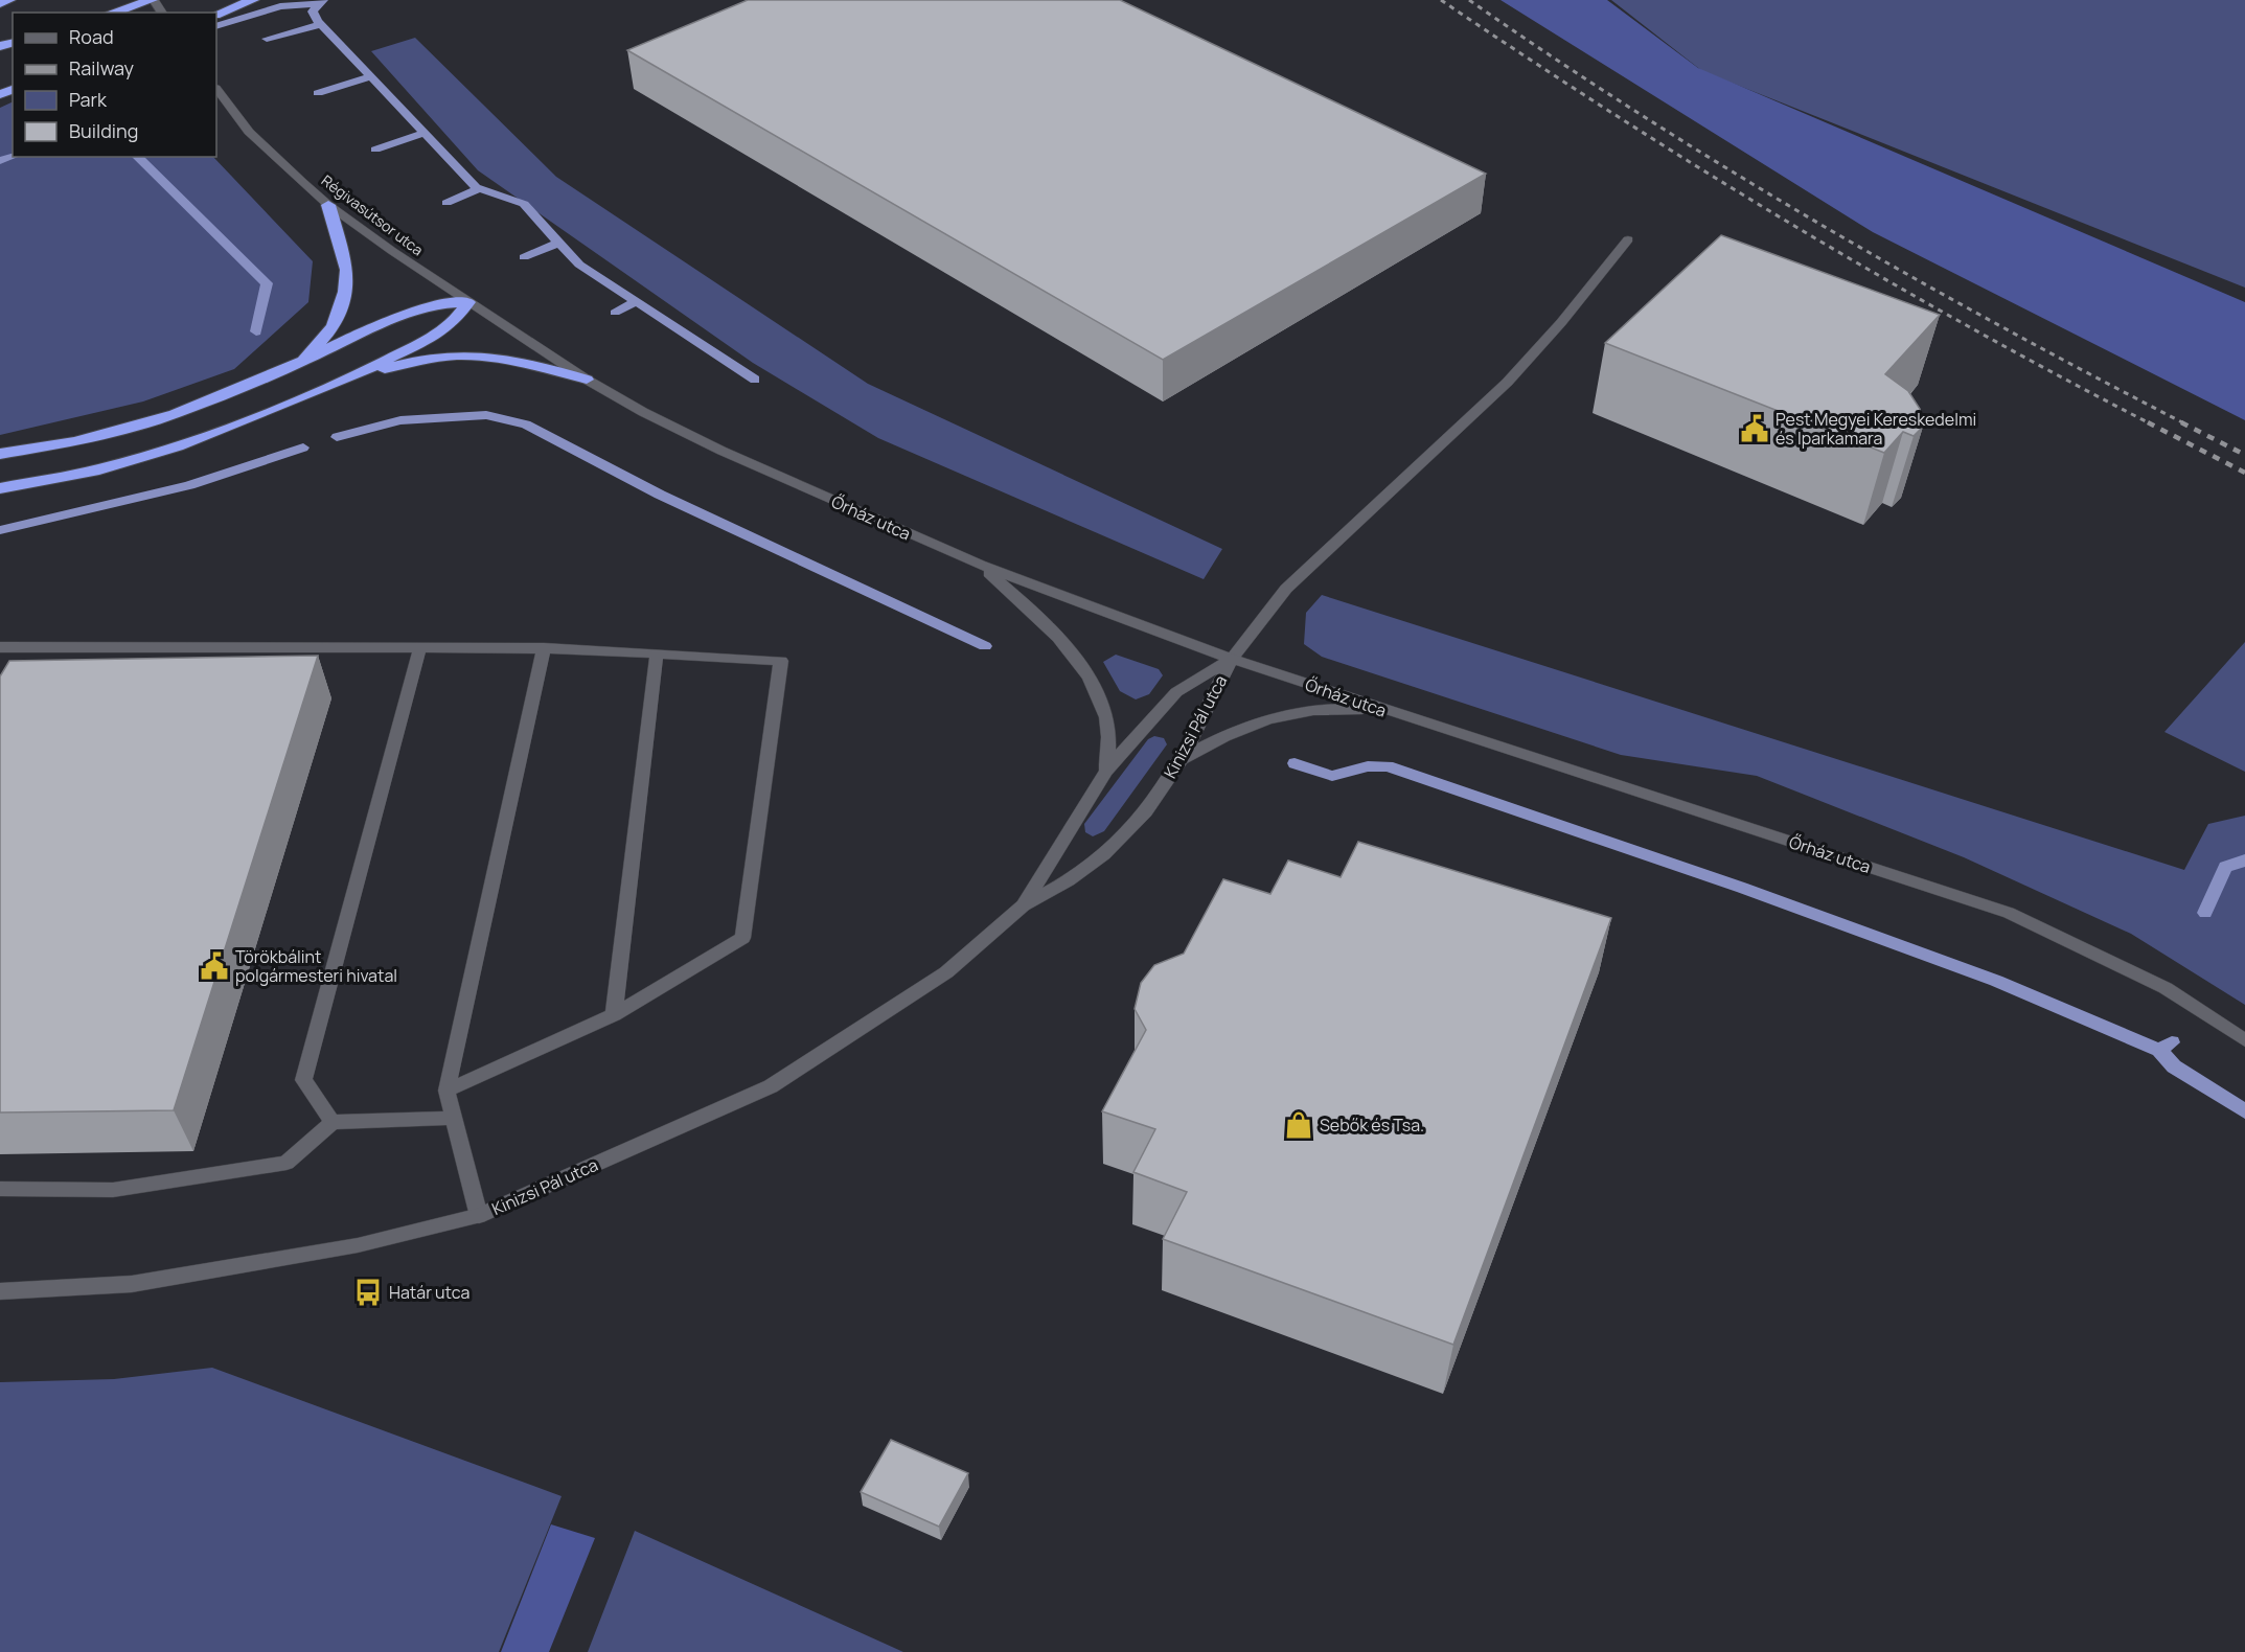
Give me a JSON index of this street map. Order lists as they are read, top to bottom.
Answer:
{
  "streets": {
    "street": ["Régivasútsor utca", "Őrház utca", "Kinizsi Pál utca"]
  },
  "crossings": [
    ["Régivasútsor utca", "Őrház utca"],
    ["Őrház utca", "Kinizsi Pál utca"]
  ],
  "places": {
    "public building": ["Pest Megyei Kereskedelmi és Iparkamara", "Törökbálint polgármesteri hivatal"],
    "shop": ["Sebők és Tsa."],
    "bus stop": ["Határ utca"]
  },
  "legend": [
    "Road",
    "Railway",
    "Park",
    "Building"
  ]
}
